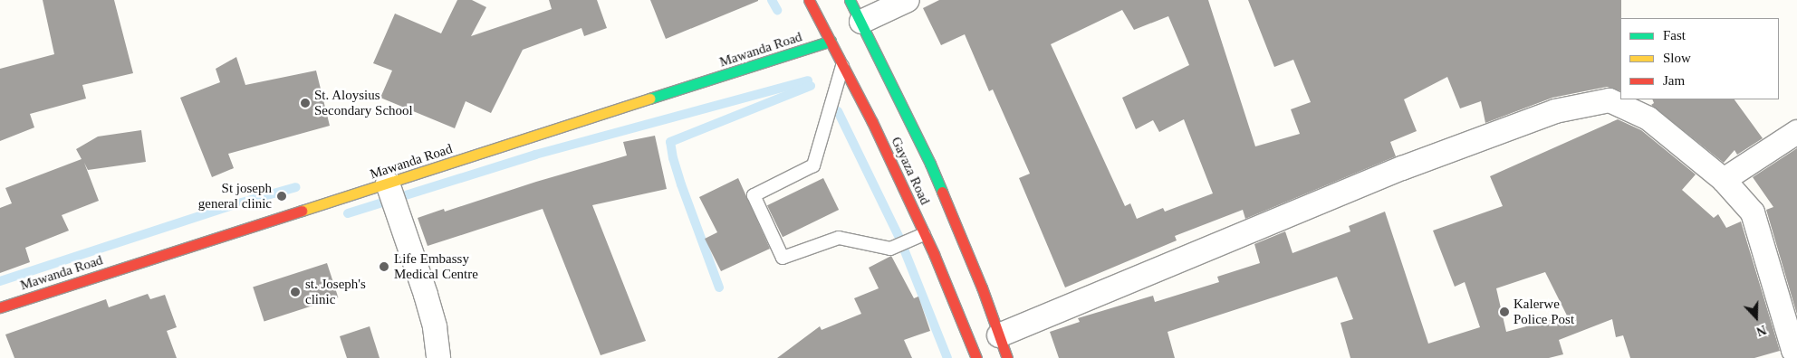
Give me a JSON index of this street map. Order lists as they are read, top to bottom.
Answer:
{
  "streets": {
    "street": ["Mawanda Road", "Gayaza Road"]
  },
  "crossings": [
    ["Mawanda Road", "Gayaza Road"]
  ],
  "places": [
    "St. Aloysius Secondary School",
    "St joseph general clinic",
    "Life Embassy Medical Centre",
    "st. Joseph's clinic",
    "Kalerwe Police Post"
  ],
  "legend": ["Fast", "Slow", "Jam"],
  "north": "bottom"
}
